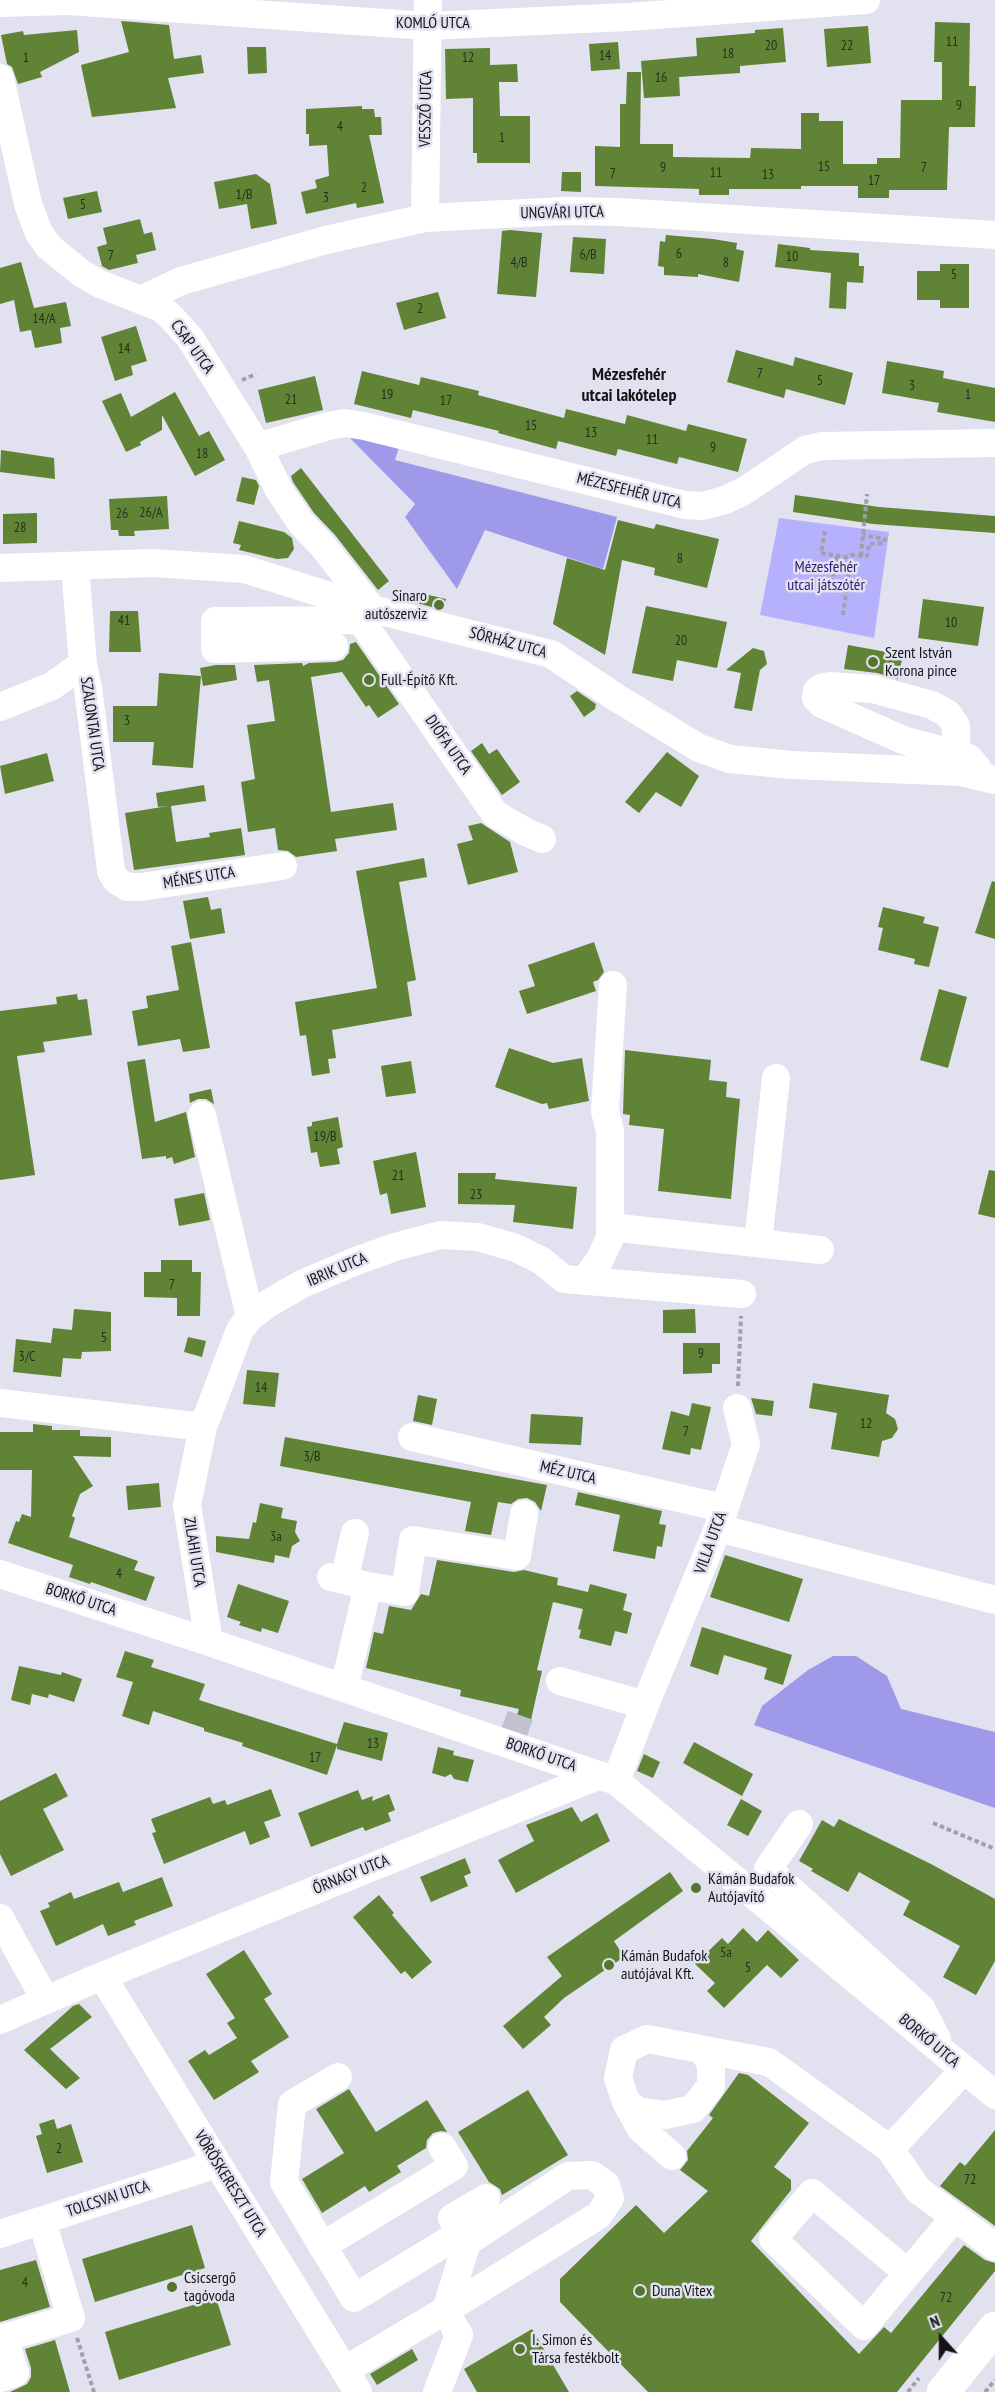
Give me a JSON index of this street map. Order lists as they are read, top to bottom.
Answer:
{
  "streets": {
    "street": [
      "KOMLÓ UTCA",
      "VESSZŐ UTCA",
      "UNGVÁRI UTCA",
      "CSAP UTCA",
      "MÉZESFEHÉR UTCA",
      "SÖRHÁZ UTCA",
      "SZALONTAI UTCA",
      "DIÓFA UTCA",
      "MÉNES UTCA",
      "IBRIK UTCA",
      "MÉZ UTCA",
      "VILLA UTCA",
      "ZILAHI UTCA",
      "BORKŐ UTCA",
      "ŐRNAGY UTCA",
      "VÖRÖSKERESZT UTCA",
      "TOLCSVAI UTCA"
    ]
  },
  "crossings": [
    ["KOMLÓ UTCA", "VESSZŐ UTCA"],
    ["VESSZŐ UTCA", "UNGVÁRI UTCA"],
    ["UNGVÁRI UTCA", "CSAP UTCA"],
    ["CSAP UTCA", "MÉZESFEHÉR UTCA"],
    ["CSAP UTCA", "SÖRHÁZ UTCA"],
    ["CSAP UTCA", "DIÓFA UTCA"],
    ["SÖRHÁZ UTCA", "SZALONTAI UTCA"],
    ["SÖRHÁZ UTCA", "DIÓFA UTCA"],
    ["SZALONTAI UTCA", "MÉNES UTCA"],
    ["IBRIK UTCA", "ZILAHI UTCA"],
    ["MÉZ UTCA", "VILLA UTCA"],
    ["VILLA UTCA", "BORKŐ UTCA"],
    ["VILLA UTCA", "ŐRNAGY UTCA"],
    ["ZILAHI UTCA", "BORKŐ UTCA"],
    ["BORKŐ UTCA", "ŐRNAGY UTCA"],
    ["ŐRNAGY UTCA", "VÖRÖSKERESZT UTCA"],
    ["VÖRÖSKERESZT UTCA", "TOLCSVAI UTCA"]
  ],
  "districts": ["Mézesfehér utcai lakótelep"],
  "parks": ["Mézesfehér utcai játszótér"],
  "places": [
    "Sinaro autószerviz",
    "Szent István Korona pince",
    "Full-Építő Kft.",
    "Kámán Budafok Autójavító",
    "Kámán Budafok autójával Kft.",
    "Csicsergő tagóvoda",
    "Duna Vitex",
    "I. Simon és Társa festékbolt"
  ],
  "house_numbers": [
    "11",
    "20",
    "22",
    "18",
    "14",
    "1",
    "12",
    "16",
    "9",
    "4",
    "1",
    "15",
    "9",
    "7",
    "11",
    "7",
    "13",
    "17",
    "2",
    "1/B",
    "3",
    "5",
    "6",
    "6/B",
    "7",
    "10",
    "4/B",
    "8",
    "5",
    "2",
    "14/A",
    "14",
    "7",
    "5",
    "3",
    "19",
    "1",
    "21",
    "17",
    "15",
    "13",
    "11",
    "9",
    "18",
    "26/A",
    "26",
    "28",
    "8",
    "41",
    "10",
    "20",
    "3",
    "19/B",
    "21",
    "23",
    "7",
    "5",
    "9",
    "3/C",
    "14",
    "12",
    "7",
    "3/B",
    "3a",
    "4",
    "13",
    "17",
    "5a",
    "5",
    "2",
    "72",
    "4",
    "72"
  ],
  "north": "top"
}
